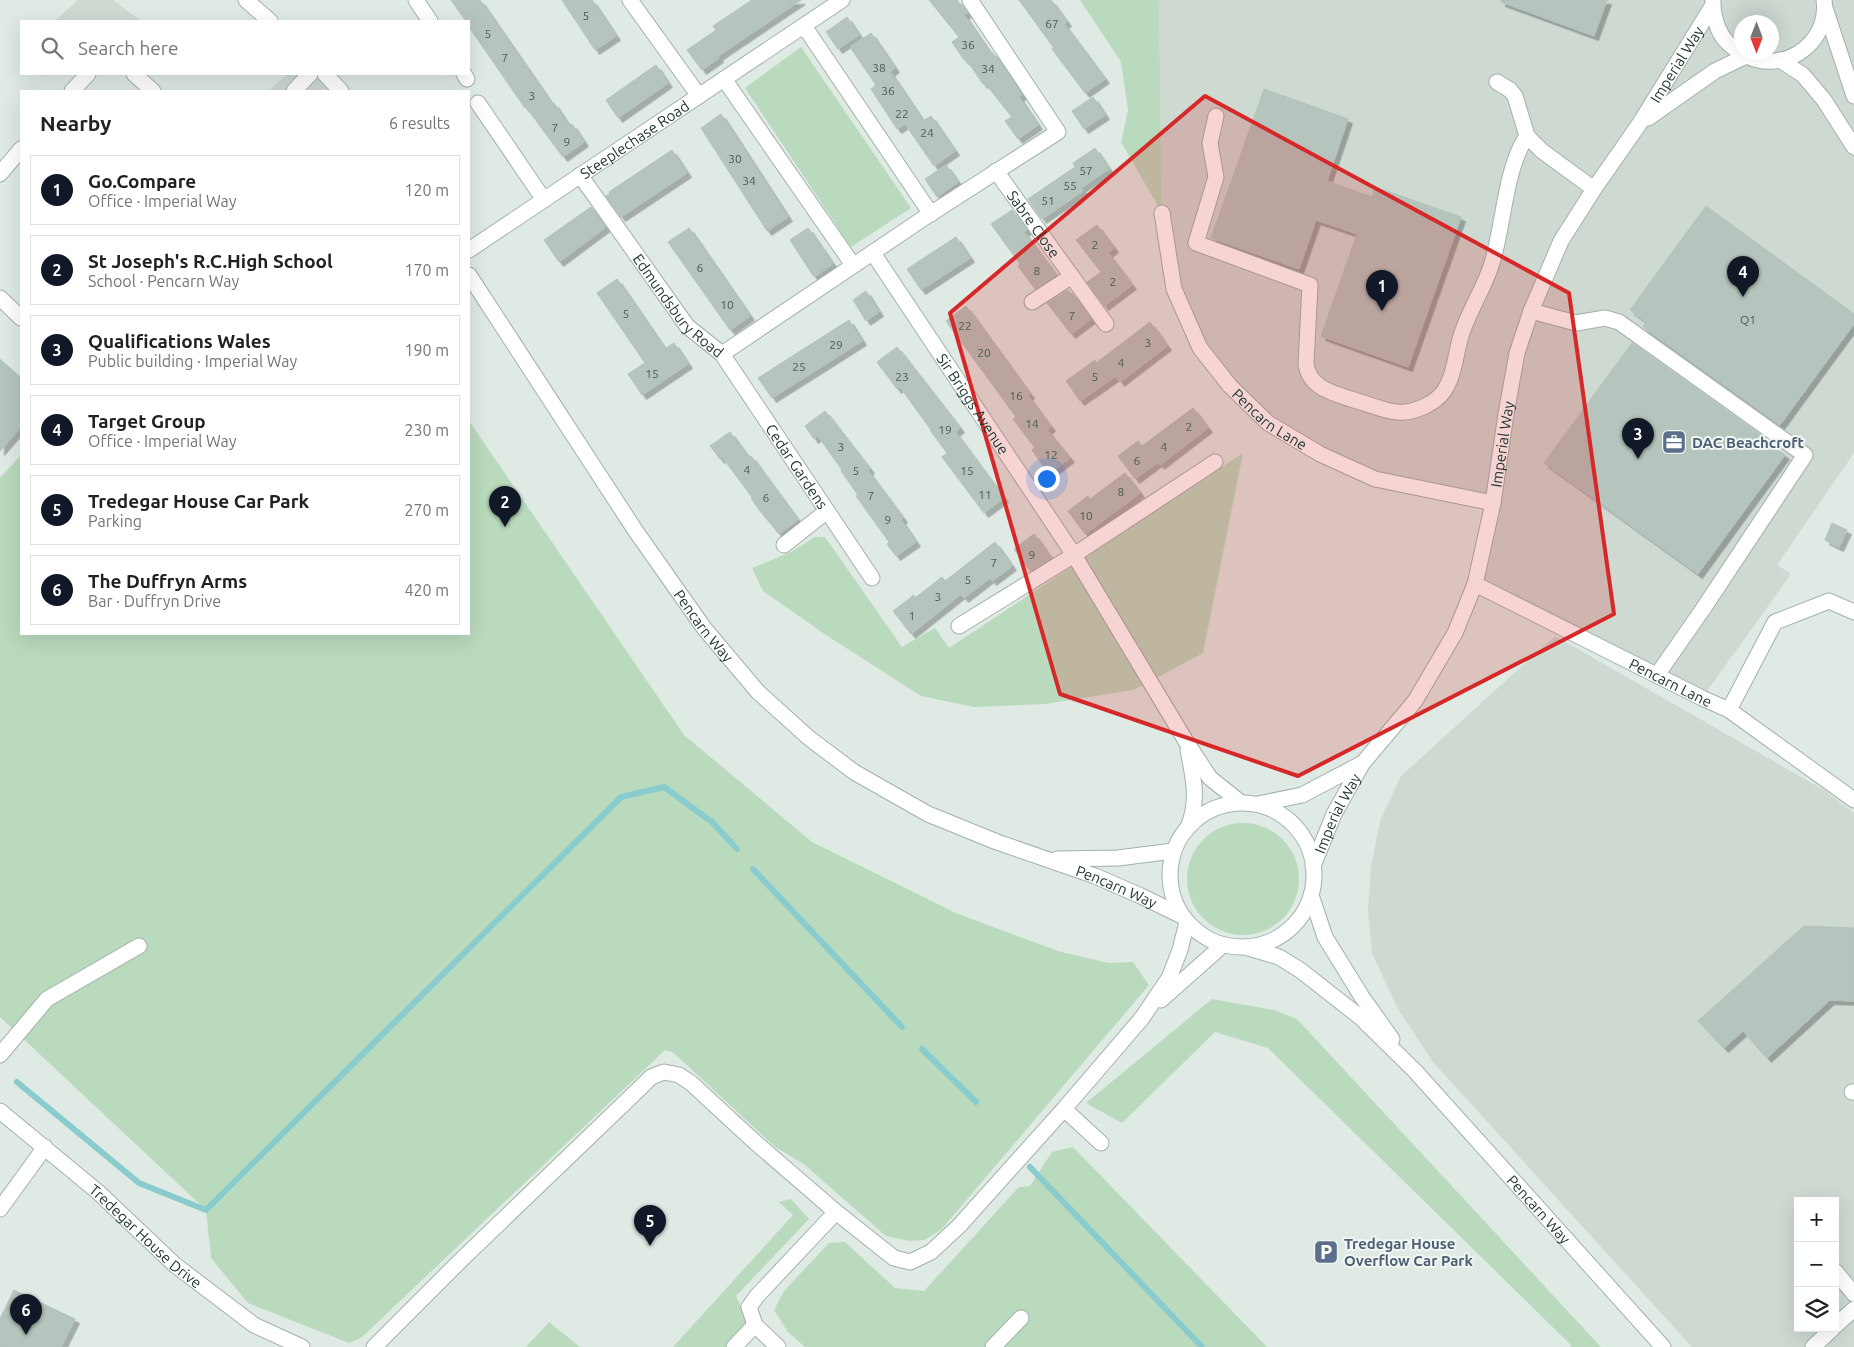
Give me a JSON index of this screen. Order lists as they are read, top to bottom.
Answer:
{
  "streets": {
    "street": [
      "Imperial Way",
      "Steeplechase Road",
      "Sabre Close",
      "Edmundsbury Road",
      "Sir Briggs Avenue",
      "Pencarn Lane",
      "Cedar Gardens",
      "Pencarn Way",
      "Tredegar House Drive"
    ]
  },
  "crossings": [
    ["Imperial Way", "Sir Briggs Avenue"],
    ["Imperial Way", "Pencarn Lane"],
    ["Imperial Way", "Pencarn Way"],
    ["Steeplechase Road", "Edmundsbury Road"],
    ["Sabre Close", "Edmundsbury Road"],
    ["Edmundsbury Road", "Sir Briggs Avenue"],
    ["Edmundsbury Road", "Cedar Gardens"],
    ["Sir Briggs Avenue", "Pencarn Way"]
  ],
  "places": {
    "office": ["DAC Beachcroft"],
    "parking": ["Tredegar House Overflow Car Park"]
  },
  "house_numbers": [
    "5",
    "67",
    "5",
    "36",
    "7",
    "38",
    "34",
    "36",
    "3",
    "22",
    "7",
    "24",
    "9",
    "30",
    "57",
    "34",
    "55",
    "51",
    "2",
    "6",
    "8",
    "2",
    "10",
    "5",
    "7",
    "Q1",
    "22",
    "3",
    "29",
    "20",
    "4",
    "25",
    "15",
    "23",
    "5",
    "16",
    "14",
    "2",
    "19",
    "3",
    "4",
    "12",
    "6",
    "4",
    "5",
    "15",
    "8",
    "11",
    "7",
    "6",
    "10",
    "9",
    "9",
    "7",
    "5",
    "3",
    "1"
  ],
  "north": "bottom",
  "page": {
    "search": "Search here",
    "heading": ["Nearby", "6 results"],
    "list": [
      {
        "mark": "1",
        "name": "Go.Compare",
        "note": "Office · Imperial Way",
        "value": "120 m"
      },
      {
        "mark": "2",
        "name": "St Joseph's R.C.High School",
        "note": "School · Pencarn Way",
        "value": "170 m"
      },
      {
        "mark": "3",
        "name": "Qualifications Wales",
        "note": "Public building · Imperial Way",
        "value": "190 m"
      },
      {
        "mark": "4",
        "name": "Target Group",
        "note": "Office · Imperial Way",
        "value": "230 m"
      },
      {
        "mark": "5",
        "name": "Tredegar House Car Park",
        "note": "Parking",
        "value": "270 m"
      },
      {
        "mark": "6",
        "name": "The Duffryn Arms",
        "note": "Bar · Duffryn Drive",
        "value": "420 m"
      }
    ],
    "pins": [
      "4",
      "1",
      "3",
      "2",
      "5",
      "6"
    ],
    "map_buttons": ["+", "−"]
  }
}
